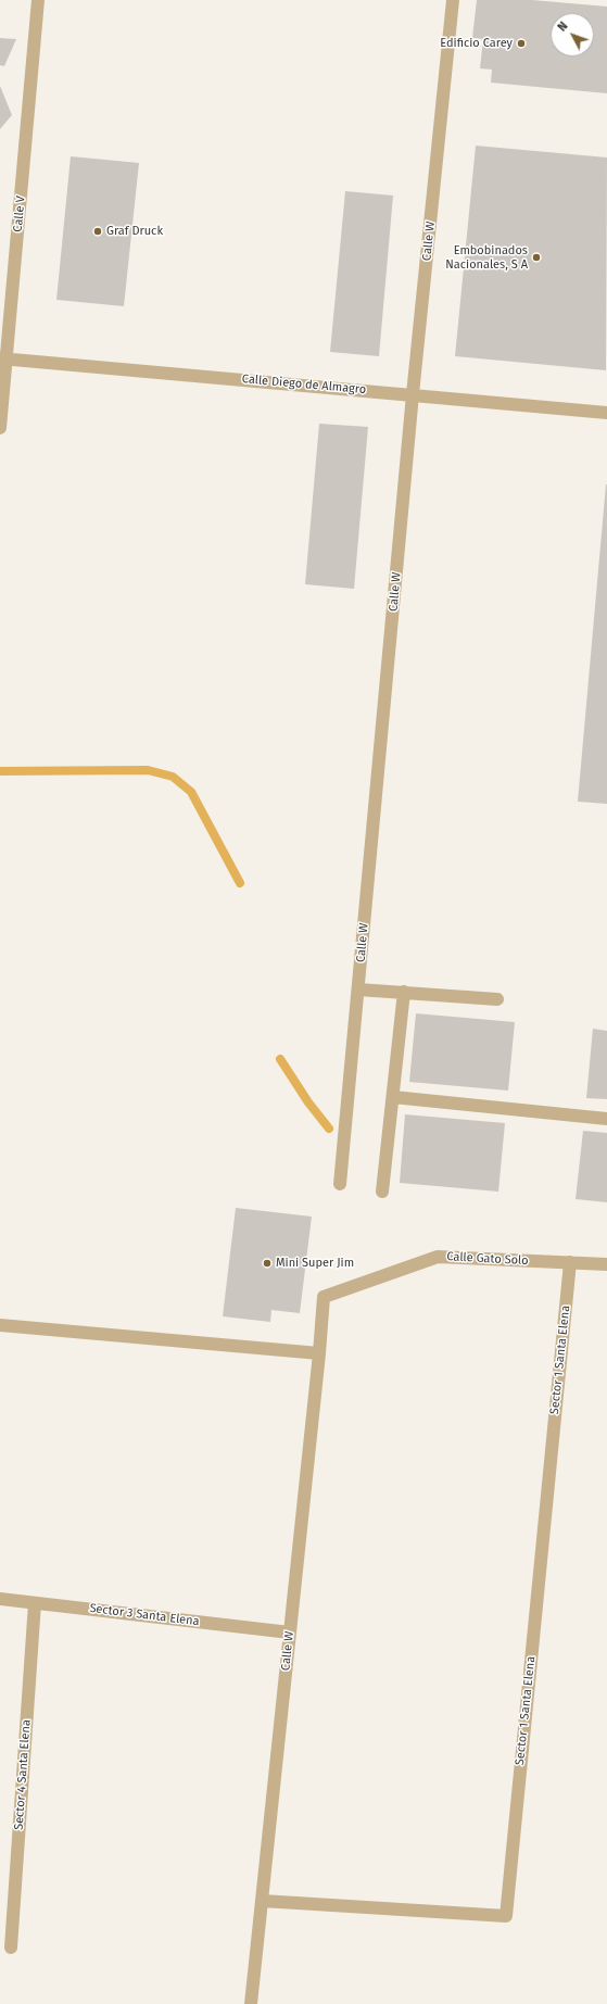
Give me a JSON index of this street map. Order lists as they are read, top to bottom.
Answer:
{
  "streets": {
    "street": [
      "Calle V",
      "Calle W",
      "Calle Diego de Almagro",
      "Calle Gato Solo",
      "Sector 1 Santa Elena",
      "Sector 3 Santa Elena",
      "Sector 4 Santa Elena"
    ]
  },
  "crossings": [
    ["Calle V", "Calle Diego de Almagro"],
    ["Calle W", "Calle Diego de Almagro"],
    ["Calle W", "Calle Gato Solo"],
    ["Calle W", "Sector 1 Santa Elena"],
    ["Calle W", "Sector 3 Santa Elena"],
    ["Calle Gato Solo", "Sector 1 Santa Elena"],
    ["Sector 3 Santa Elena", "Sector 4 Santa Elena"]
  ],
  "places": [
    "Edificio Carey",
    "Graf Druck",
    "Embobinados Nacionales, S A",
    "Mini Super Jim"
  ],
  "north": "top left"
}
